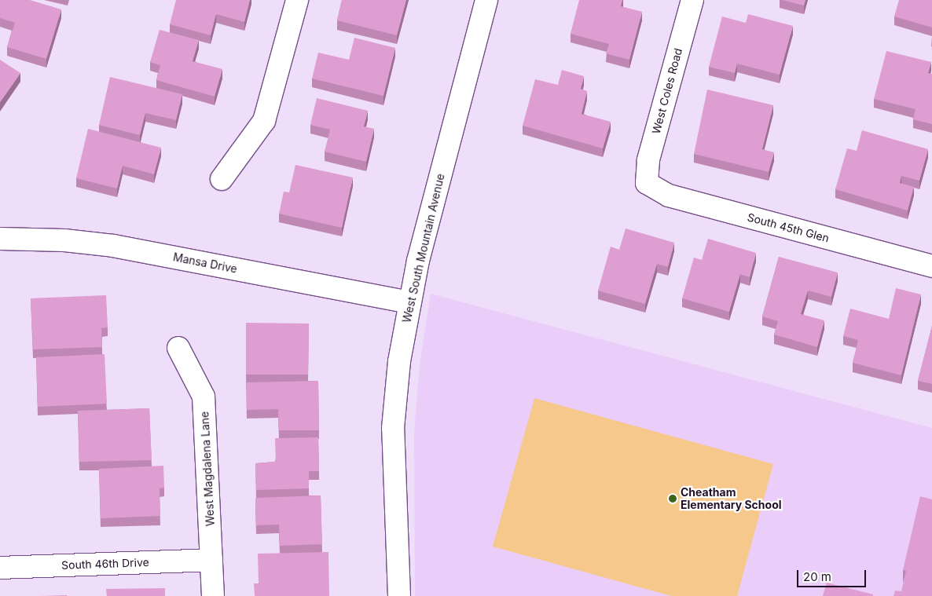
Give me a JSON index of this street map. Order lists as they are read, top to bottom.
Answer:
{
  "streets": {
    "street": [
      "West Coles Road",
      "South 45th Glen",
      "West South Mountain Avenue",
      "Mansa Drive",
      "West Magdalena Lane",
      "South 46th Drive"
    ]
  },
  "crossings": [
    ["West Coles Road", "South 45th Glen"],
    ["West South Mountain Avenue", "Mansa Drive"],
    ["West Magdalena Lane", "South 46th Drive"]
  ],
  "places": ["Cheatham Elementary School"],
  "scale_bar": "20 m"
}
